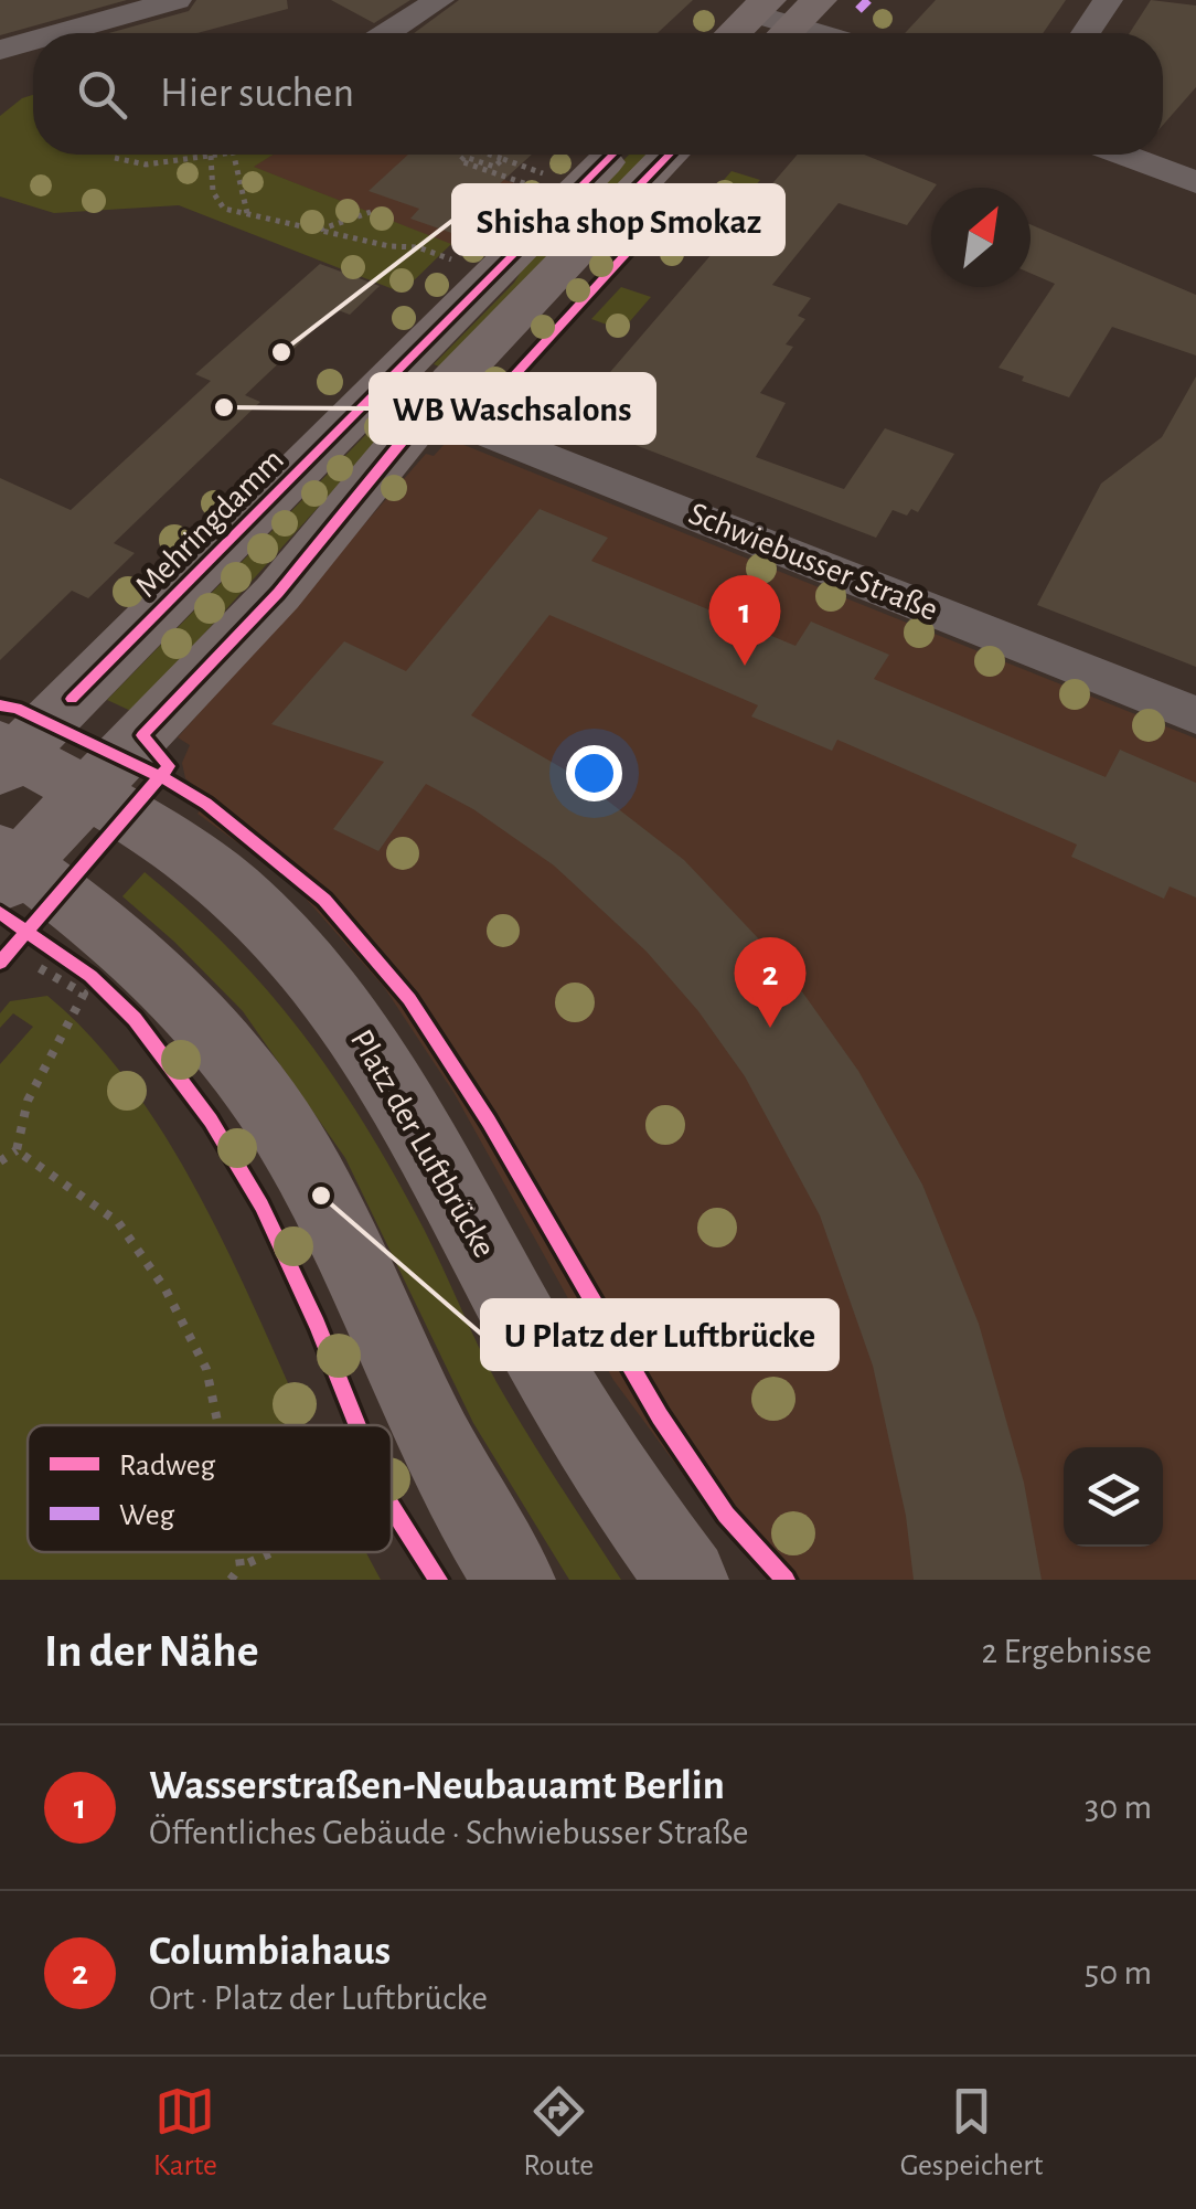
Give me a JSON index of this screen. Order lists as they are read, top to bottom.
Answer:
{
  "streets": {
    "main road": ["Mehringdamm", "Platz der Luftbrücke"],
    "street": ["Schwiebusser Straße"]
  },
  "crossings": [
    ["Mehringdamm", "Platz der Luftbrücke"]
  ],
  "places": ["Shisha shop Smokaz", "WB Waschsalons", "U Platz der Luftbrücke"],
  "legend": ["Radweg", "Weg"],
  "north": "top right",
  "page": {
    "search": "Hier suchen",
    "pins": ["1", "2"],
    "heading": ["In der Nähe", "2 Ergebnisse"],
    "list": [
      {
        "mark": "1",
        "name": "Wasserstraßen-Neubauamt Berlin",
        "note": "Öffentliches Gebäude · Schwiebusser Straße",
        "value": "30 m"
      },
      {
        "mark": "2",
        "name": "Columbiahaus",
        "note": "Ort · Platz der Luftbrücke",
        "value": "50 m"
      }
    ],
    "nav": ["Karte", "Route", "Gespeichert"]
  }
}
